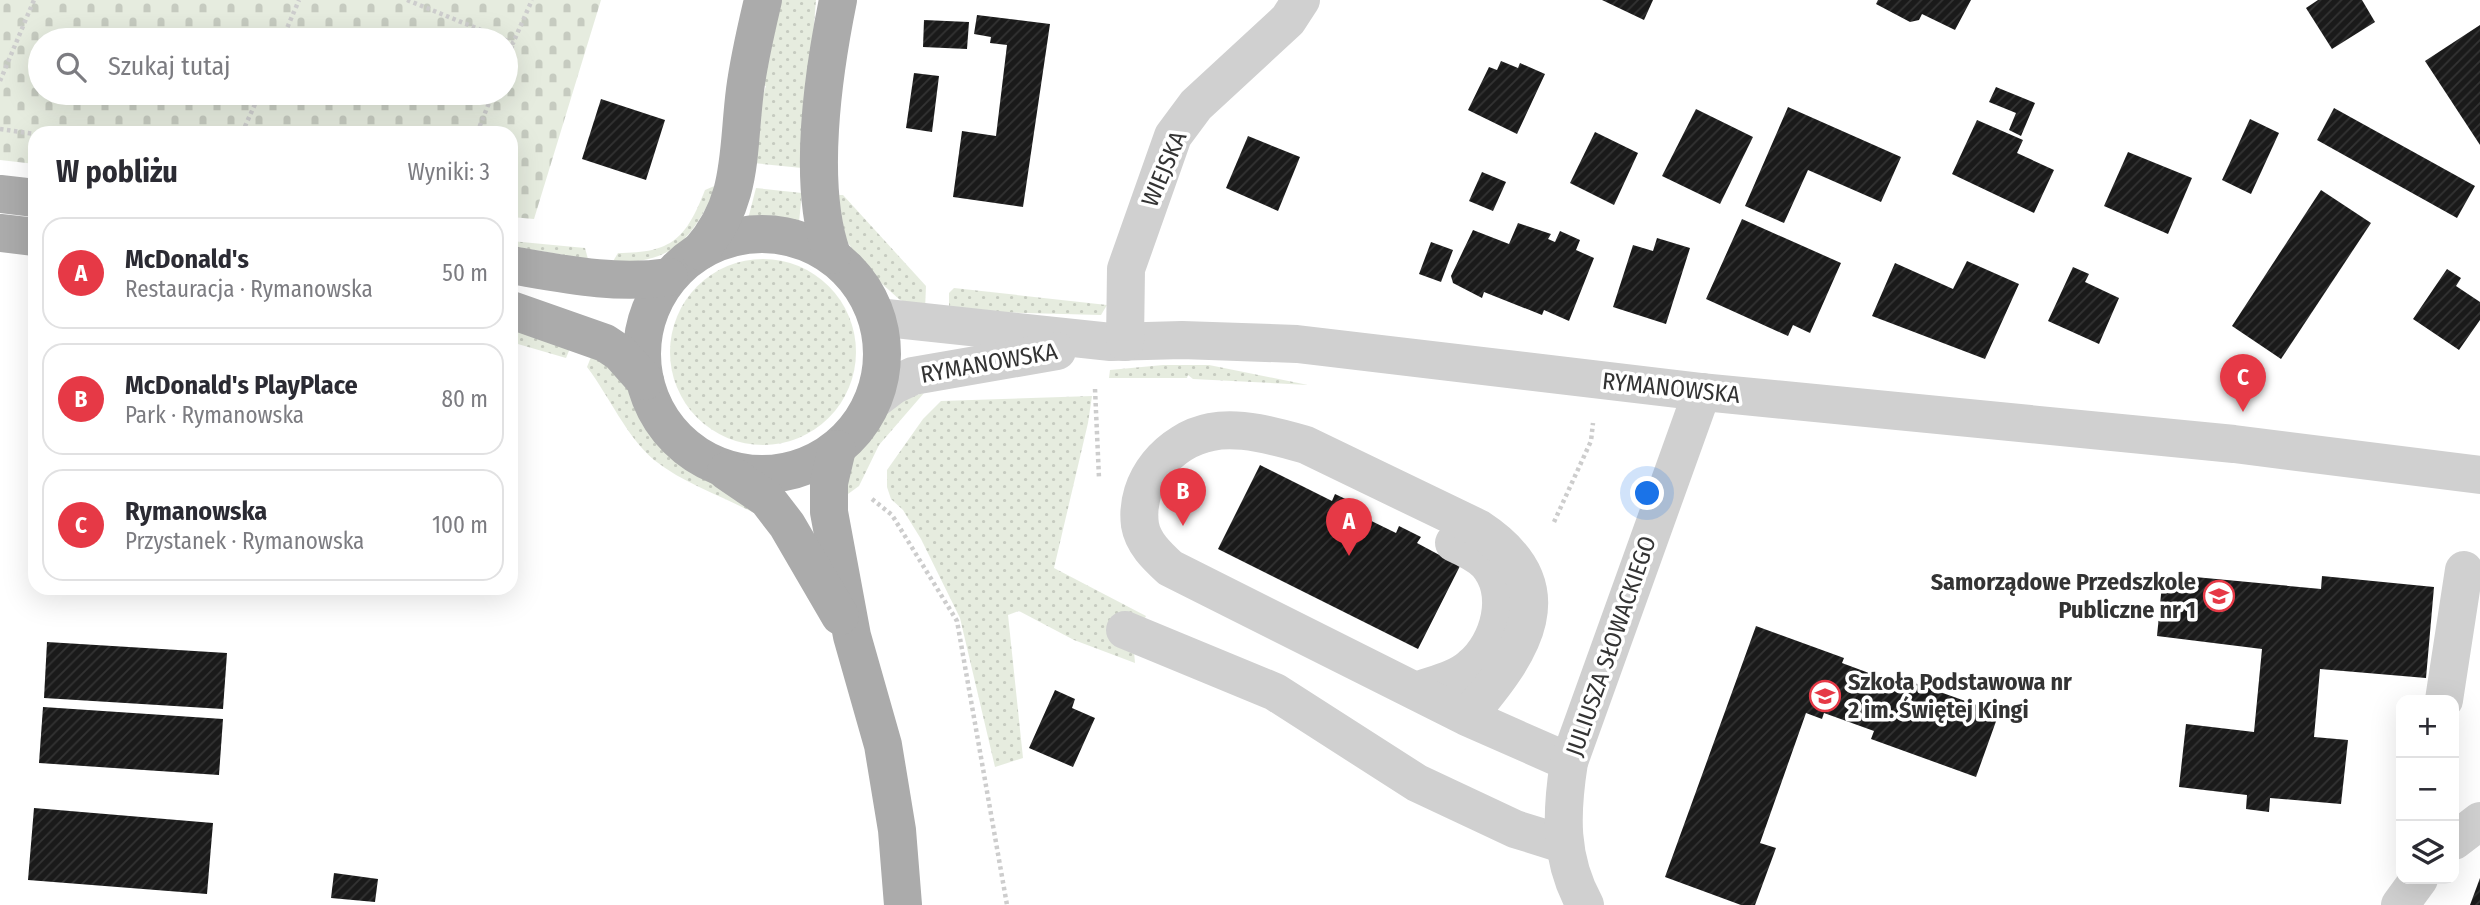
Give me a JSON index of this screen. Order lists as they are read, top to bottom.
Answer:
{
  "streets": {
    "street": ["WIEJSKA", "RYMANOWSKA", "JULIUSZA SŁOWACKIEGO"]
  },
  "crossings": [
    ["WIEJSKA", "RYMANOWSKA"],
    ["RYMANOWSKA", "JULIUSZA SŁOWACKIEGO"]
  ],
  "places": {
    "school or university": ["Samorządowe Przedszkole Publiczne nr 1", "Szkoła Podstawowa nr 2 im. Świętej Kingi"]
  },
  "page": {
    "search": "Szukaj tutaj",
    "heading": ["W pobliżu", "Wyniki: 3"],
    "list": [
      {
        "mark": "A",
        "name": "McDonald's",
        "note": "Restauracja · Rymanowska",
        "value": "50 m"
      },
      {
        "mark": "B",
        "name": "McDonald's PlayPlace",
        "note": "Park · Rymanowska",
        "value": "80 m"
      },
      {
        "mark": "C",
        "name": "Rymanowska",
        "note": "Przystanek · Rymanowska",
        "value": "100 m"
      }
    ],
    "pins": ["C", "B", "A"],
    "map_buttons": ["+", "−"]
  }
}
